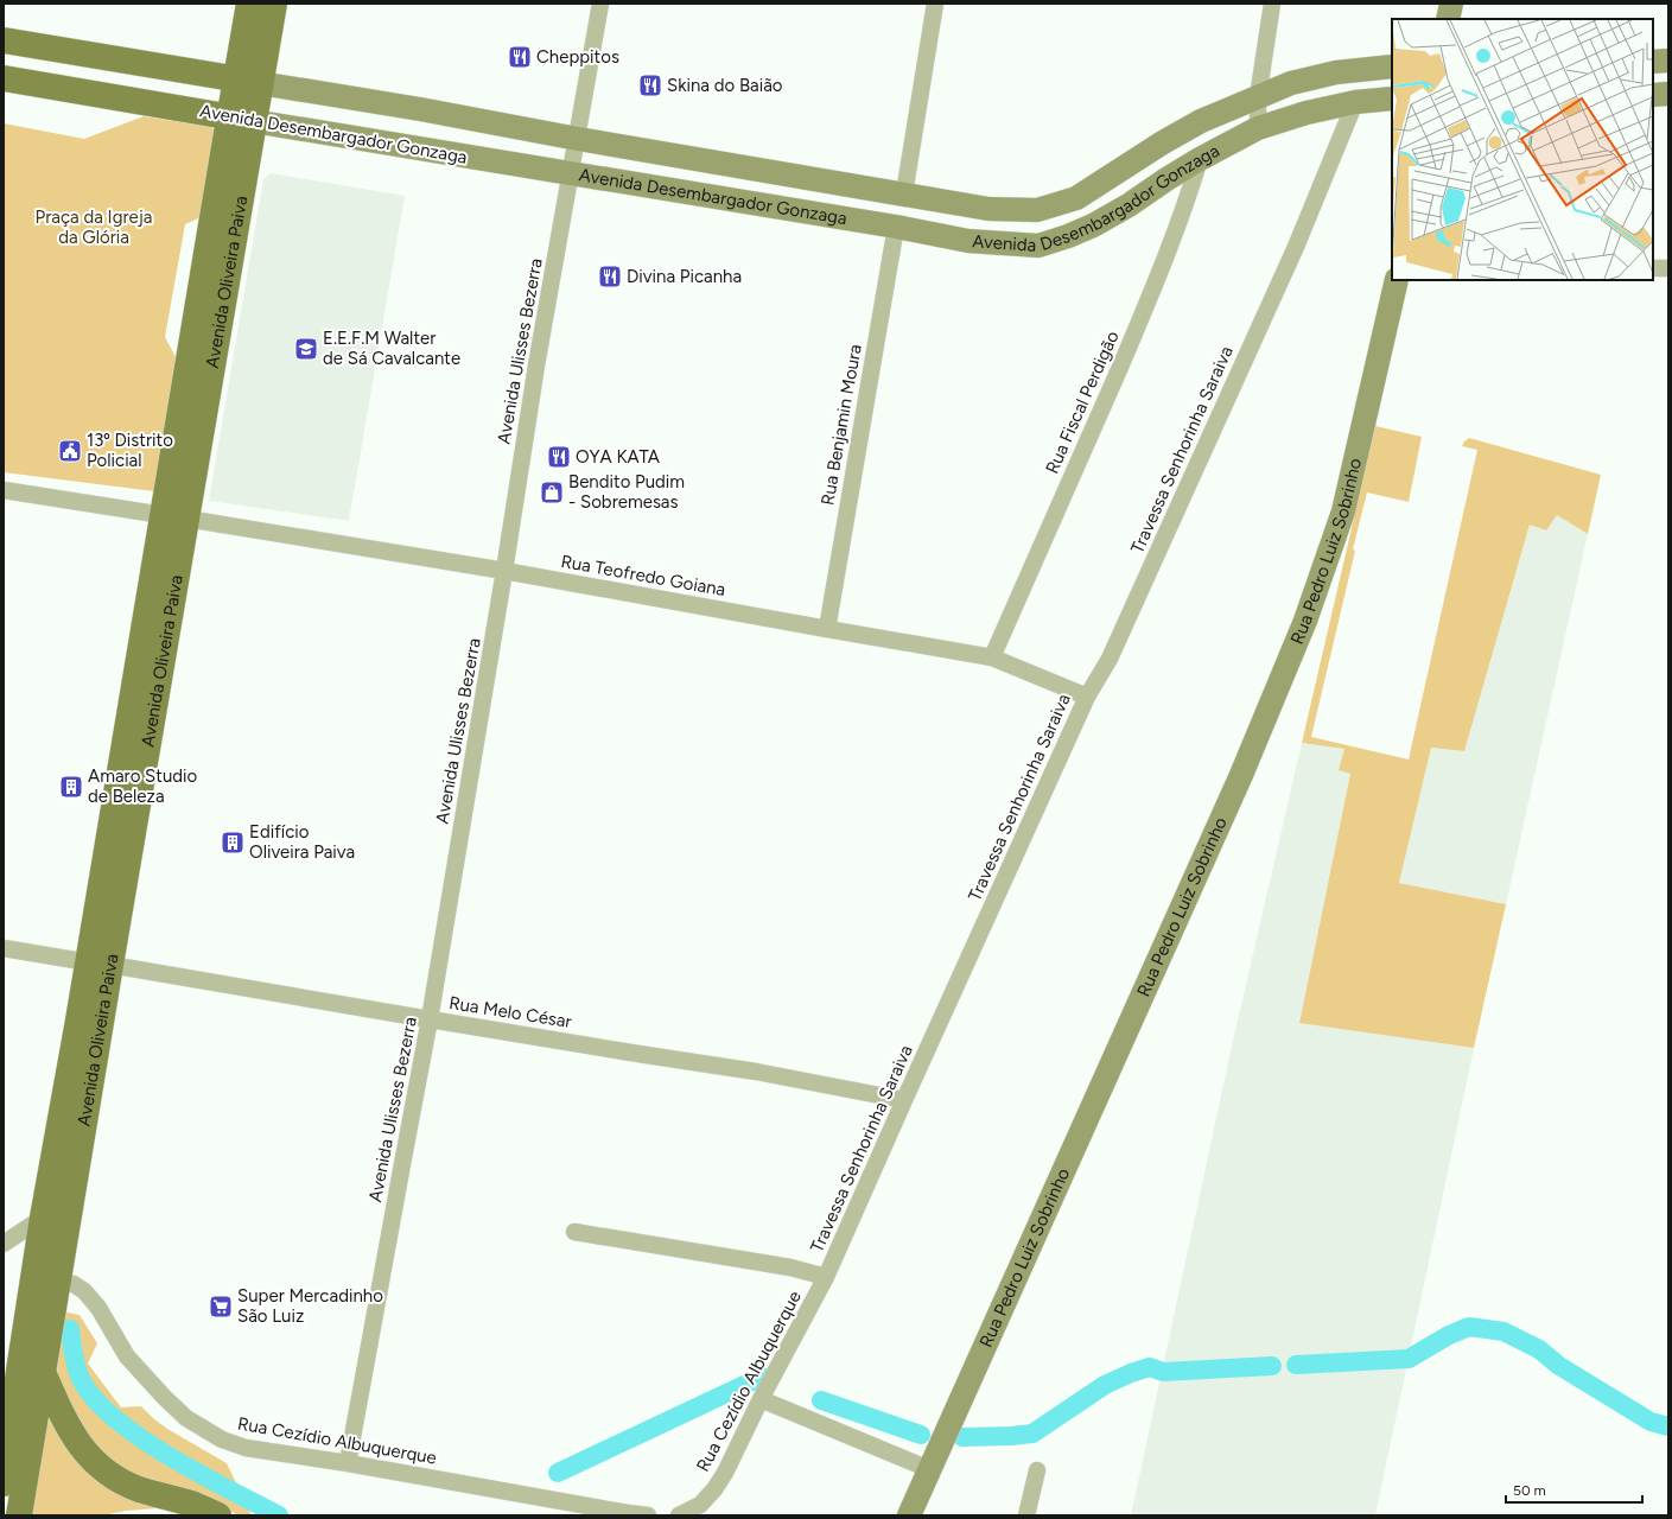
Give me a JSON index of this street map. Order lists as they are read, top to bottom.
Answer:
{
  "streets": {
    "main road": ["Avenida Desembargador Gonzaga", "Avenida Oliveira Paiva", "Rua Pedro Luiz Sobrinho"],
    "street": [
      "Avenida Ulisses Bezerra",
      "Rua Fiscal Perdigão",
      "Rua Benjamin Moura",
      "Travessa Senhorinha Saraiva",
      "Rua Teofredo Goiana",
      "Rua Melo César",
      "Rua Cezídio Albuquerque"
    ]
  },
  "crossings": [
    ["Avenida Desembargador Gonzaga", "Avenida Oliveira Paiva"],
    ["Avenida Desembargador Gonzaga", "Avenida Ulisses Bezerra"],
    ["Avenida Desembargador Gonzaga", "Rua Fiscal Perdigão"],
    ["Avenida Desembargador Gonzaga", "Rua Benjamin Moura"],
    ["Avenida Desembargador Gonzaga", "Travessa Senhorinha Saraiva"],
    ["Avenida Oliveira Paiva", "Rua Teofredo Goiana"],
    ["Avenida Oliveira Paiva", "Rua Melo César"],
    ["Avenida Oliveira Paiva", "Rua Cezídio Albuquerque"],
    ["Avenida Ulisses Bezerra", "Rua Teofredo Goiana"],
    ["Avenida Ulisses Bezerra", "Rua Melo César"],
    ["Avenida Ulisses Bezerra", "Rua Cezídio Albuquerque"],
    ["Rua Fiscal Perdigão", "Rua Teofredo Goiana"],
    ["Rua Benjamin Moura", "Rua Teofredo Goiana"],
    ["Travessa Senhorinha Saraiva", "Rua Teofredo Goiana"],
    ["Travessa Senhorinha Saraiva", "Rua Melo César"],
    ["Travessa Senhorinha Saraiva", "Rua Cezídio Albuquerque"]
  ],
  "parks": ["Praça da Igreja da Glória"],
  "places": {
    "restaurant": [
      "Cheppitos",
      "Skina do Baião",
      "Divina Picanha",
      "OYA KATA"
    ],
    "school or university": ["E.E.F.M Walter de Sá Cavalcante"],
    "public building": ["13º Distrito Policial"],
    "shop": ["Bendito Pudim - Sobremesas"],
    "building": ["Amaro Studio de Beleza", "Edifício Oliveira Paiva"],
    "supermarket": ["Super Mercadinho São Luiz"]
  },
  "scale_bar": "50 m"
}
